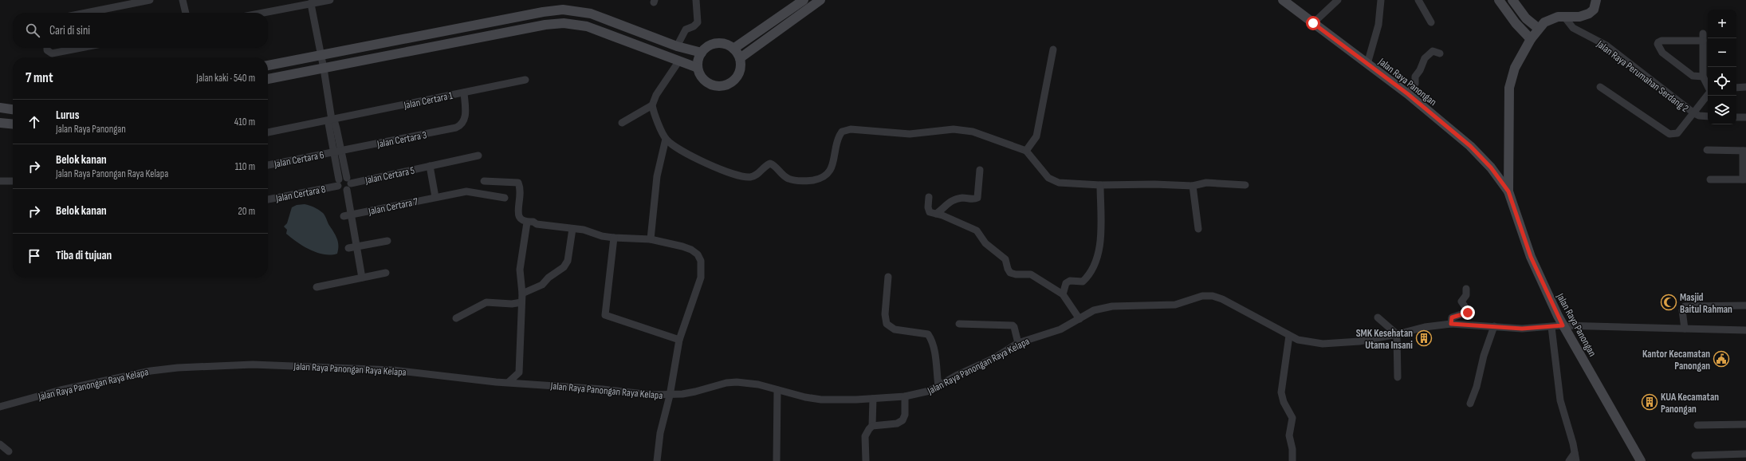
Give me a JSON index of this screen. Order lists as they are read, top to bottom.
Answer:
{
  "streets": {
    "street": [
      "Jalan Raya Perumahan Serdang 2",
      "Jalan Raya Panongan",
      "Jalan Certara 1",
      "Jalan Certara 3",
      "Jalan Certara 6",
      "Jalan Certara 5",
      "Jalan Certara 8",
      "Jalan Certara 7",
      "Jalan Raya Panongan Raya Kelapa"
    ]
  },
  "crossings": [
    ["Jalan Raya Perumahan Serdang 2", "Jalan Raya Panongan"],
    ["Jalan Raya Panongan", "Jalan Raya Panongan Raya Kelapa"],
    ["Jalan Certara 1", "Jalan Certara 3"],
    ["Jalan Certara 3", "Jalan Certara 6"],
    ["Jalan Certara 5", "Jalan Certara 8"]
  ],
  "places": {
    "mosque": ["Masjid Baitul Rahman"],
    "building": ["SMK Kesehatan Utama Insani", "KUA Kecamatan Panongan"],
    "public building": ["Kantor Kecamatan Panongan"]
  },
  "page": {
    "map_buttons": ["+", "−"],
    "search": "Cari di sini",
    "heading": ["7 mnt", "Jalan kaki · 540 m"],
    "list": [
      ["Lurus", "Jalan Raya Panongan", "410 m"],
      ["Belok kanan", "Jalan Raya Panongan Raya Kelapa", "110 m"],
      ["Belok kanan", "20 m"],
      "Tiba di tujuan"
    ]
  }
}
